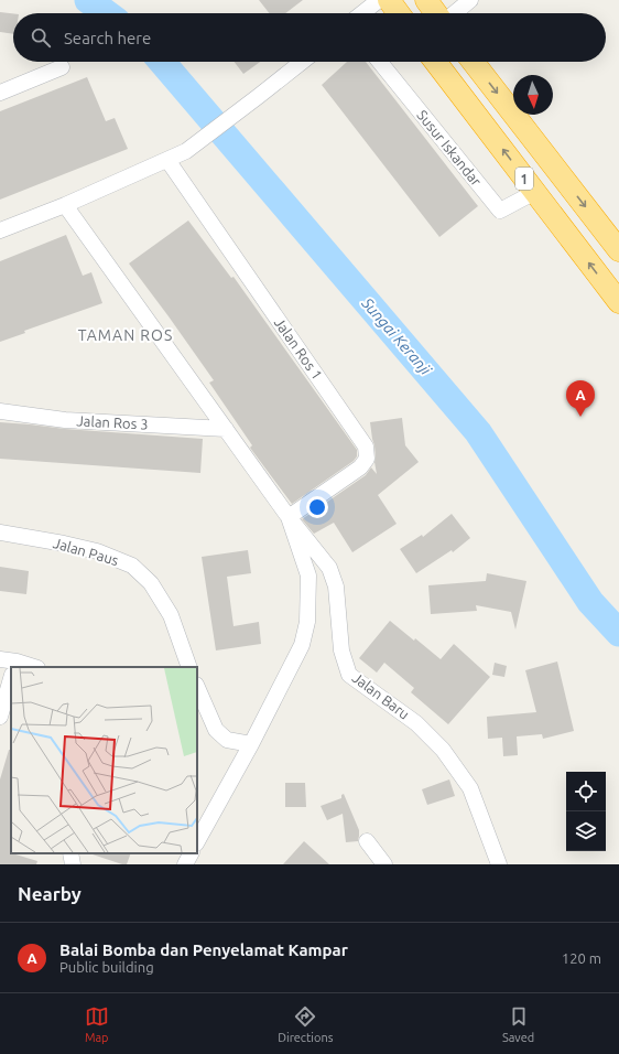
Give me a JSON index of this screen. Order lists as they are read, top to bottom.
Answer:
{
  "streets": {
    "highway": ["1"],
    "street": [
      "Susur Iskandar",
      "Jalan Ros 1",
      "Jalan Ros 3",
      "Jalan Paus",
      "Jalan Baru"
    ]
  },
  "crossings": [
    ["Susur Iskandar", "1"],
    ["Jalan Ros 1", "Jalan Baru"]
  ],
  "districts": ["TAMAN ROS"],
  "water": ["Sungai Keranji"],
  "north": "bottom",
  "page": {
    "search": "Search here",
    "pins": "A",
    "heading": "Nearby",
    "list": [
      {
        "mark": "A",
        "name": "Balai Bomba dan Penyelamat Kampar",
        "note": "Public building",
        "value": "120 m"
      }
    ],
    "nav": ["Map", "Directions", "Saved"]
  }
}
